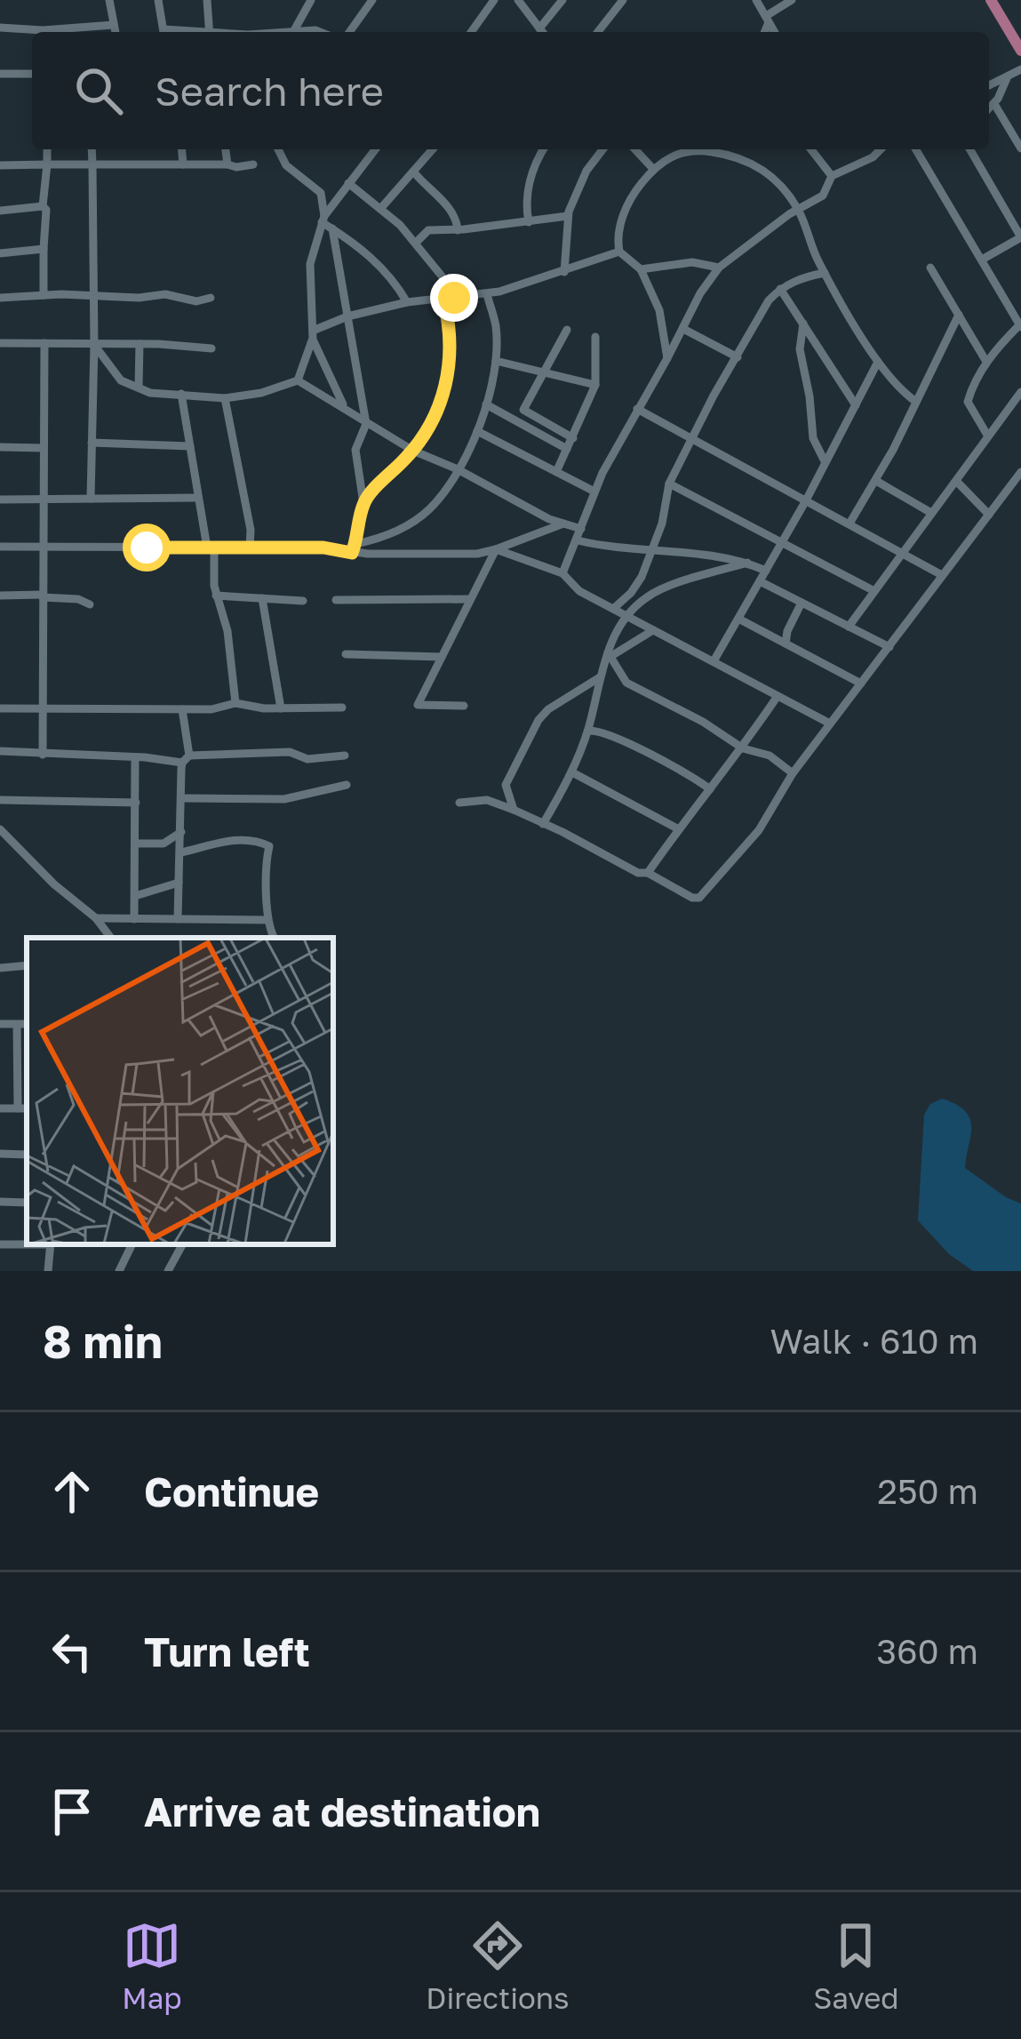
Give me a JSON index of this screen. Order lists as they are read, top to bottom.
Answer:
{
  "page": {
    "search": "Search here",
    "heading": ["8 min", "Walk · 610 m"],
    "list": [
      ["Continue", "250 m"],
      ["Turn left", "360 m"],
      "Arrive at destination"
    ],
    "nav": ["Map", "Directions", "Saved"]
  }
}
